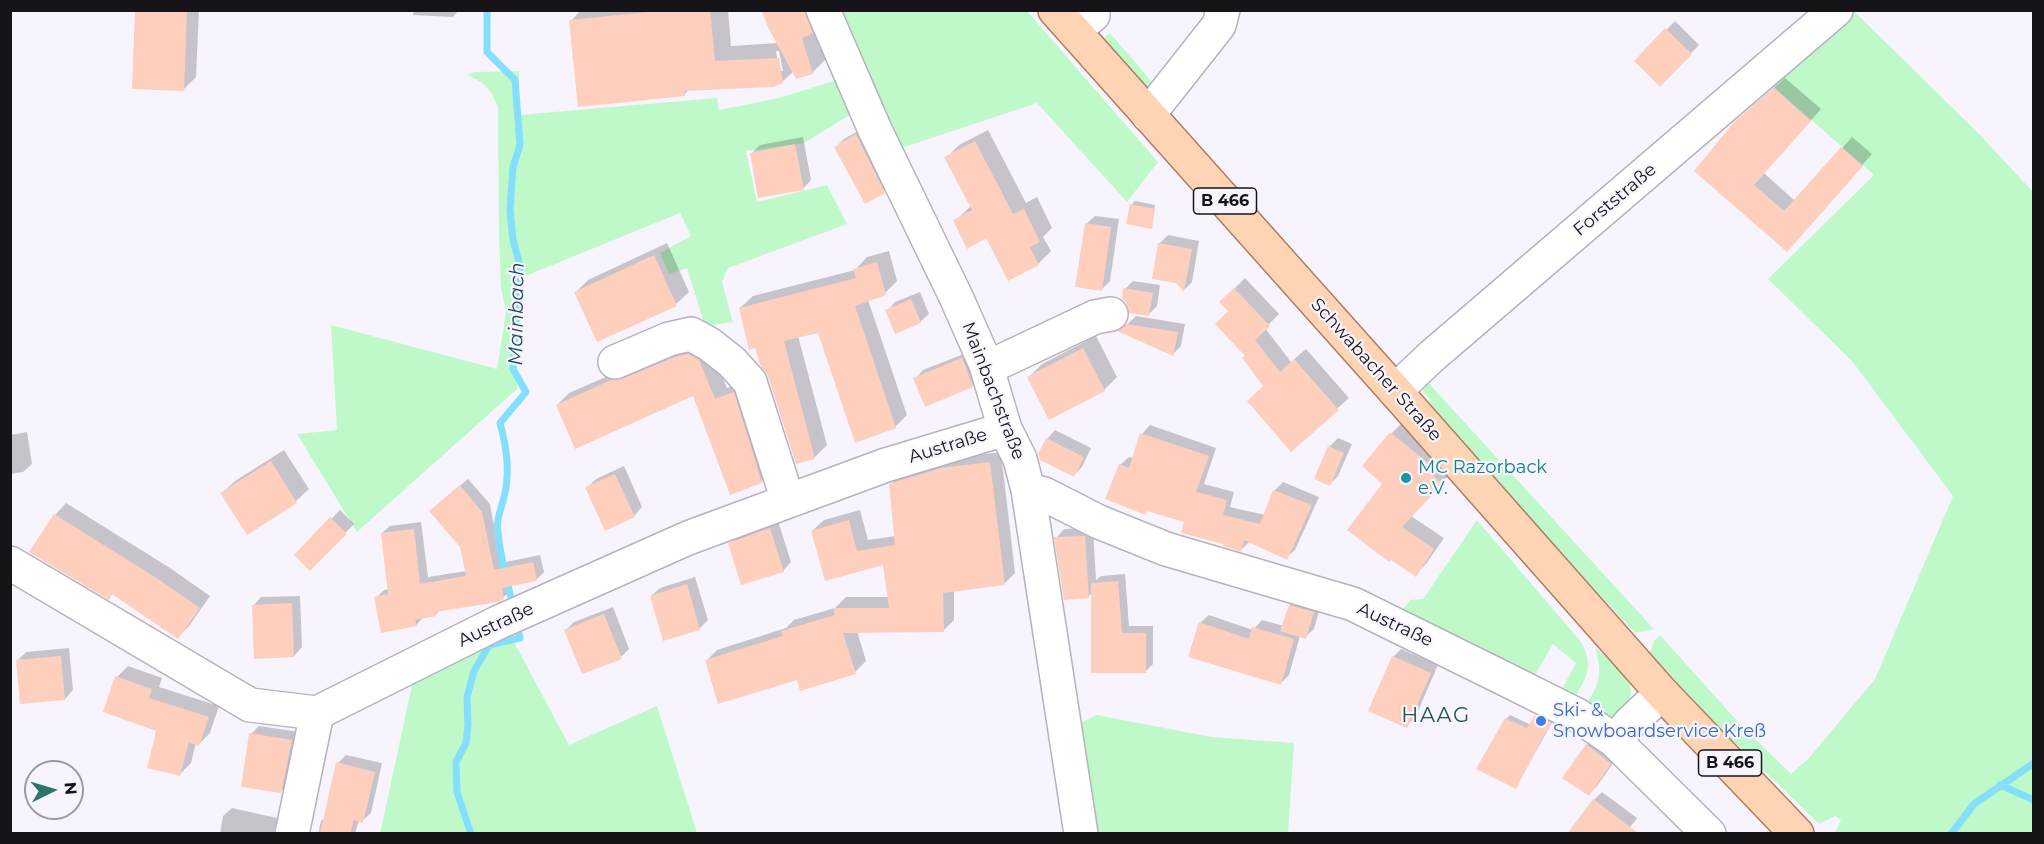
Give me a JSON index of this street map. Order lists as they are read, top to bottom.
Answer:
{
  "streets": {
    "main road": ["B 466", "Schwabacher Straße"],
    "street": ["Forststraße", "Mainbachstraße", "Austraße"]
  },
  "crossings": [
    ["Forststraße", "Schwabacher Straße"],
    ["Mainbachstraße", "Austraße"]
  ],
  "districts": ["HAAG"],
  "water": ["Mainbach"],
  "places": ["MC Razorback e.V.", "Ski- & Snowboardservice Kreß"],
  "north": "right"
}
